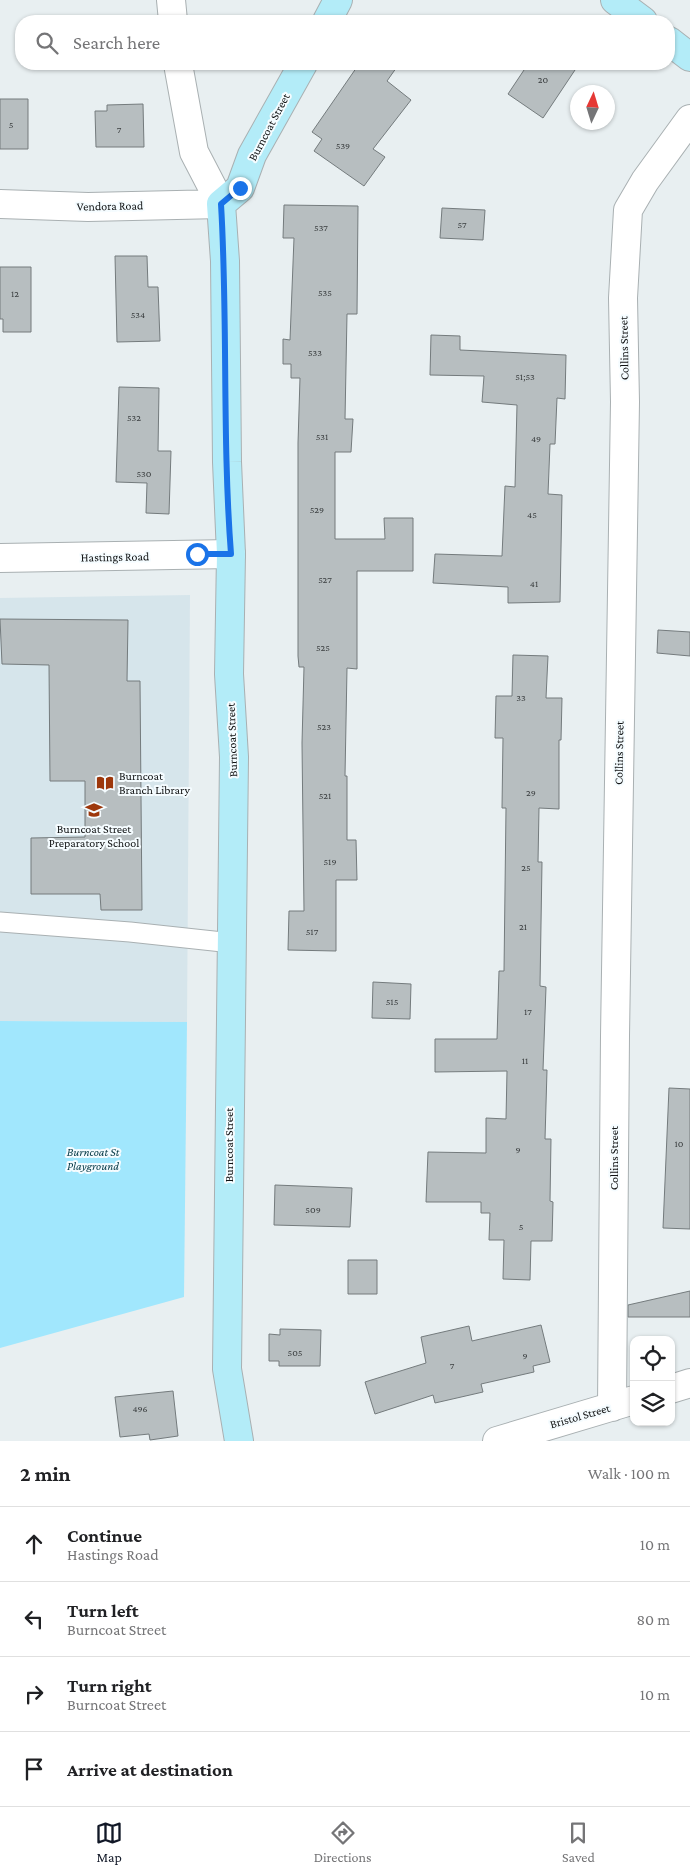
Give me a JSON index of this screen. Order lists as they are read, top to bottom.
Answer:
{
  "streets": {
    "main road": ["Burncoat Street"],
    "street": [
      "Vendora Road",
      "Collins Street",
      "Hastings Road",
      "Bristol Street"
    ]
  },
  "crossings": [
    ["Burncoat Street", "Vendora Road"],
    ["Burncoat Street", "Hastings Road"],
    ["Collins Street", "Bristol Street"]
  ],
  "parks": ["Burncoat St Playground"],
  "places": {
    "library": ["Burncoat Branch Library"],
    "school or university": ["Burncoat Street Preparatory School"]
  },
  "house_numbers": [
    "20",
    "5",
    "7",
    "539",
    "57",
    "537",
    "535",
    "12",
    "534",
    "533",
    "51;53",
    "532",
    "531",
    "49",
    "530",
    "529",
    "45",
    "527",
    "41",
    "525",
    "33",
    "523",
    "29",
    "521",
    "519",
    "25",
    "21",
    "517",
    "515",
    "17",
    "11",
    "10",
    "9",
    "509",
    "5",
    "505",
    "9",
    "7",
    "496"
  ],
  "north": "top",
  "page": {
    "search": "Search here",
    "heading": ["2 min", "Walk · 100 m"],
    "list": [
      ["Continue", "Hastings Road", "10 m"],
      ["Turn left", "Burncoat Street", "80 m"],
      ["Turn right", "Burncoat Street", "10 m"],
      "Arrive at destination"
    ],
    "nav": ["Map", "Directions", "Saved"]
  }
}
